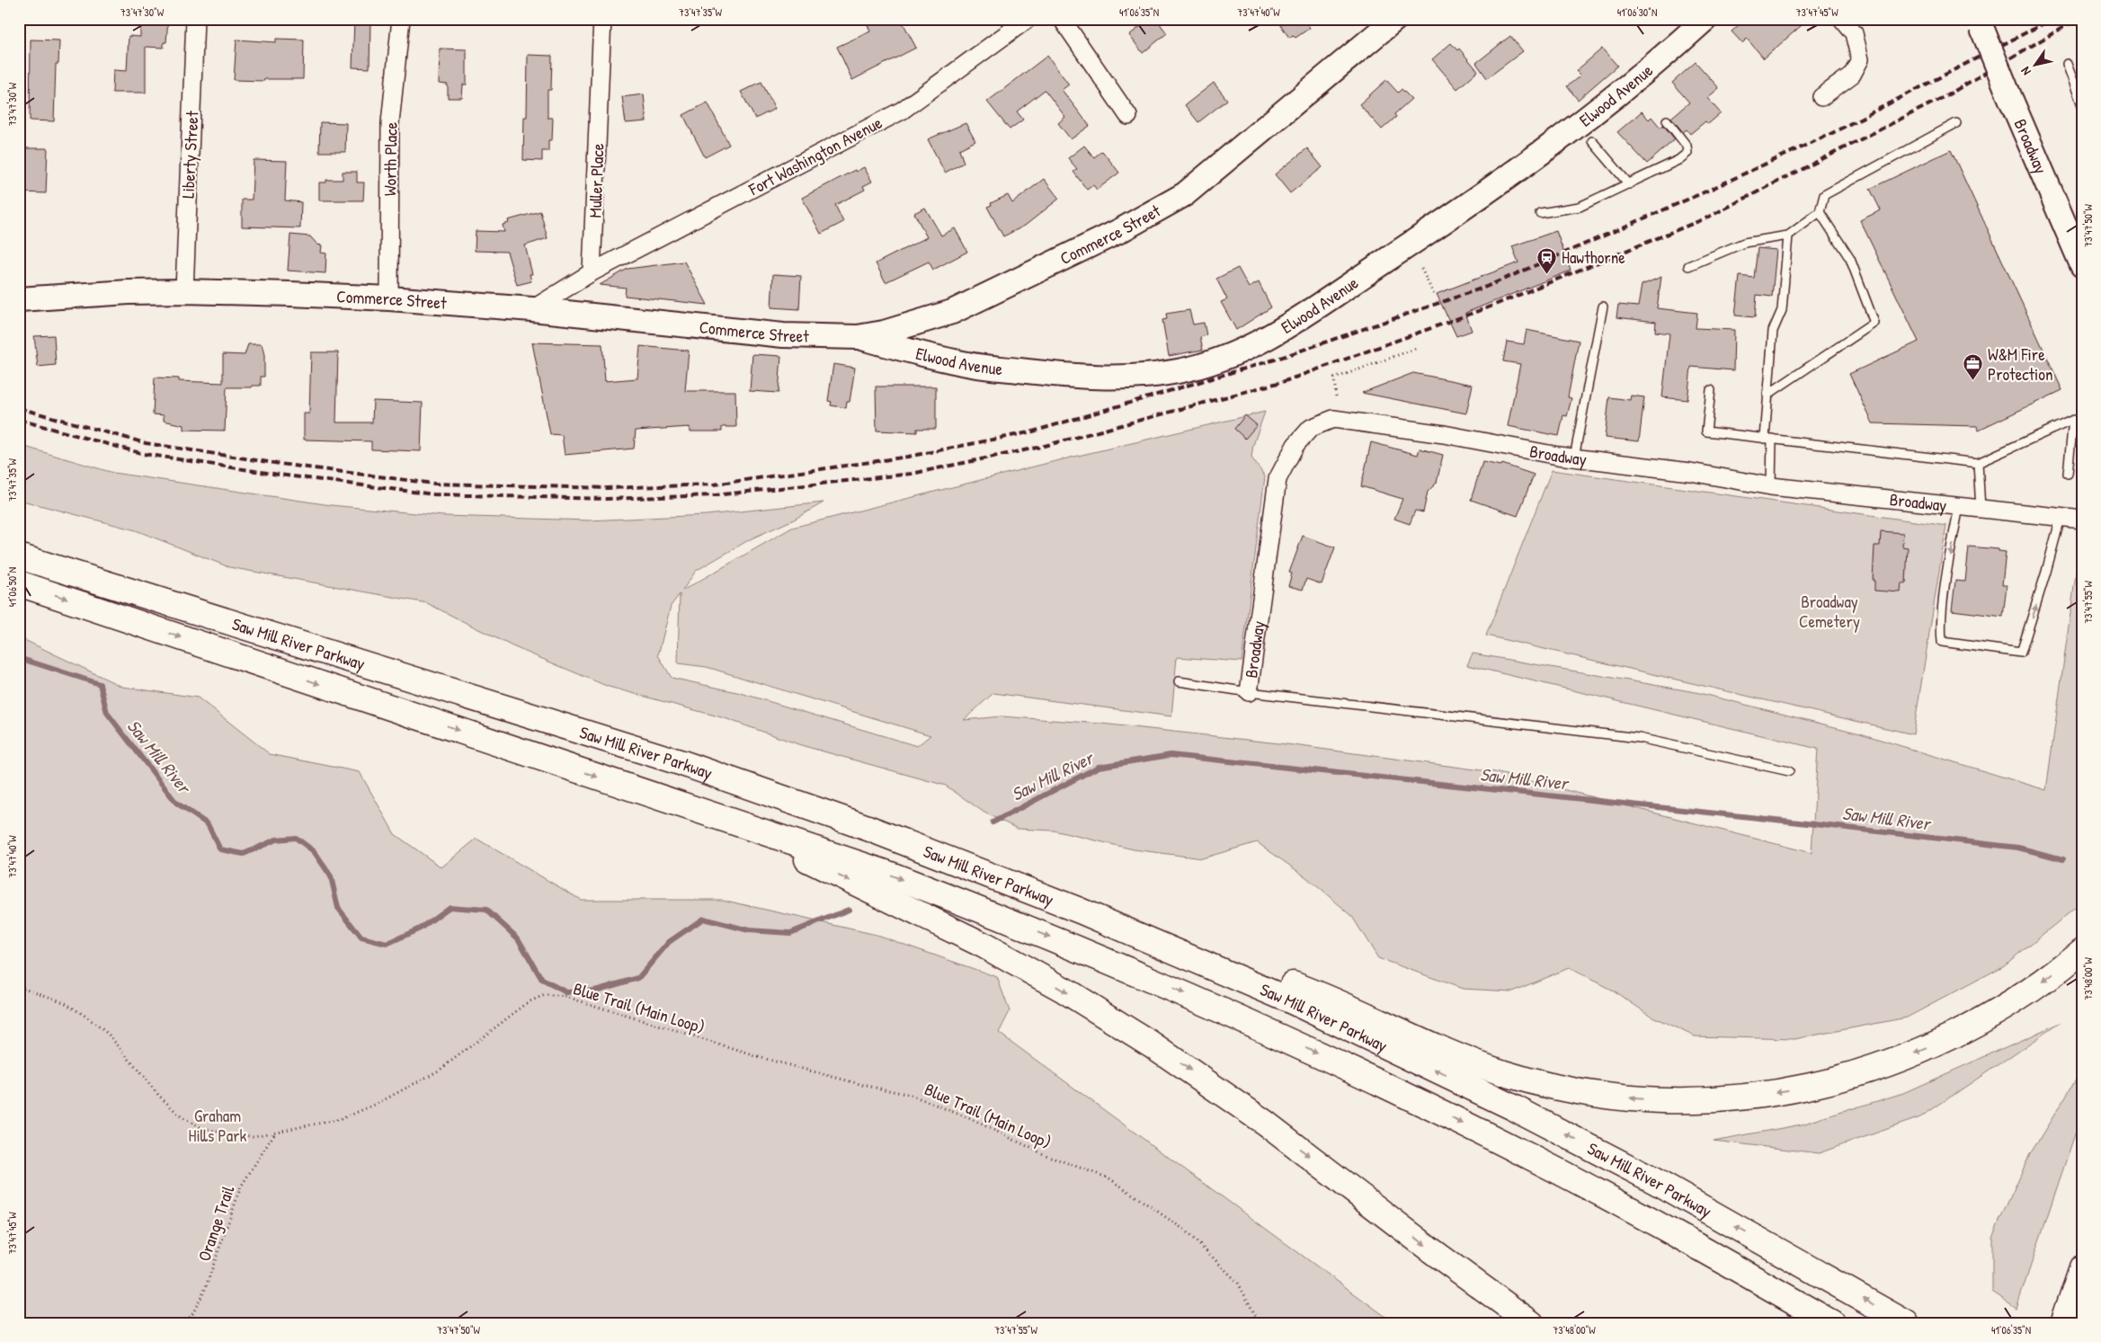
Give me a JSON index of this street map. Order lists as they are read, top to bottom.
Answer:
{
  "streets": {
    "highway": ["Saw Mill River Parkway"],
    "main road": ["Elwood Avenue", "Broadway", "Commerce Street"],
    "street": [
      "Liberty Street",
      "Fort Washington Avenue",
      "Worth Place",
      "Muller Place"
    ],
    "path": ["Blue Trail (Main Loop)", "Orange Trail"]
  },
  "crossings": [
    ["Elwood Avenue", "Commerce Street"],
    ["Liberty Street", "Commerce Street"],
    ["Fort Washington Avenue", "Muller Place"],
    ["Worth Place", "Commerce Street"],
    ["Blue Trail (Main Loop)", "Orange Trail"]
  ],
  "water": ["Saw Mill River"],
  "parks": ["Broadway Cemetery", "Graham Hills Park"],
  "places": {
    "station": ["Hawthorne"],
    "office": ["W&M Fire Protection"]
  },
  "north": "bottom left",
  "coordinates": [
    "73°47'30\"W",
    "73°47'35\"W",
    "41°06'35\"N",
    "73°47'40\"W",
    "41°06'30\"N",
    "73°47'45\"W",
    "73°47'50\"W",
    "41°06'50\"N",
    "73°47'55\"W",
    "73°48'00\"W"
  ]
}
